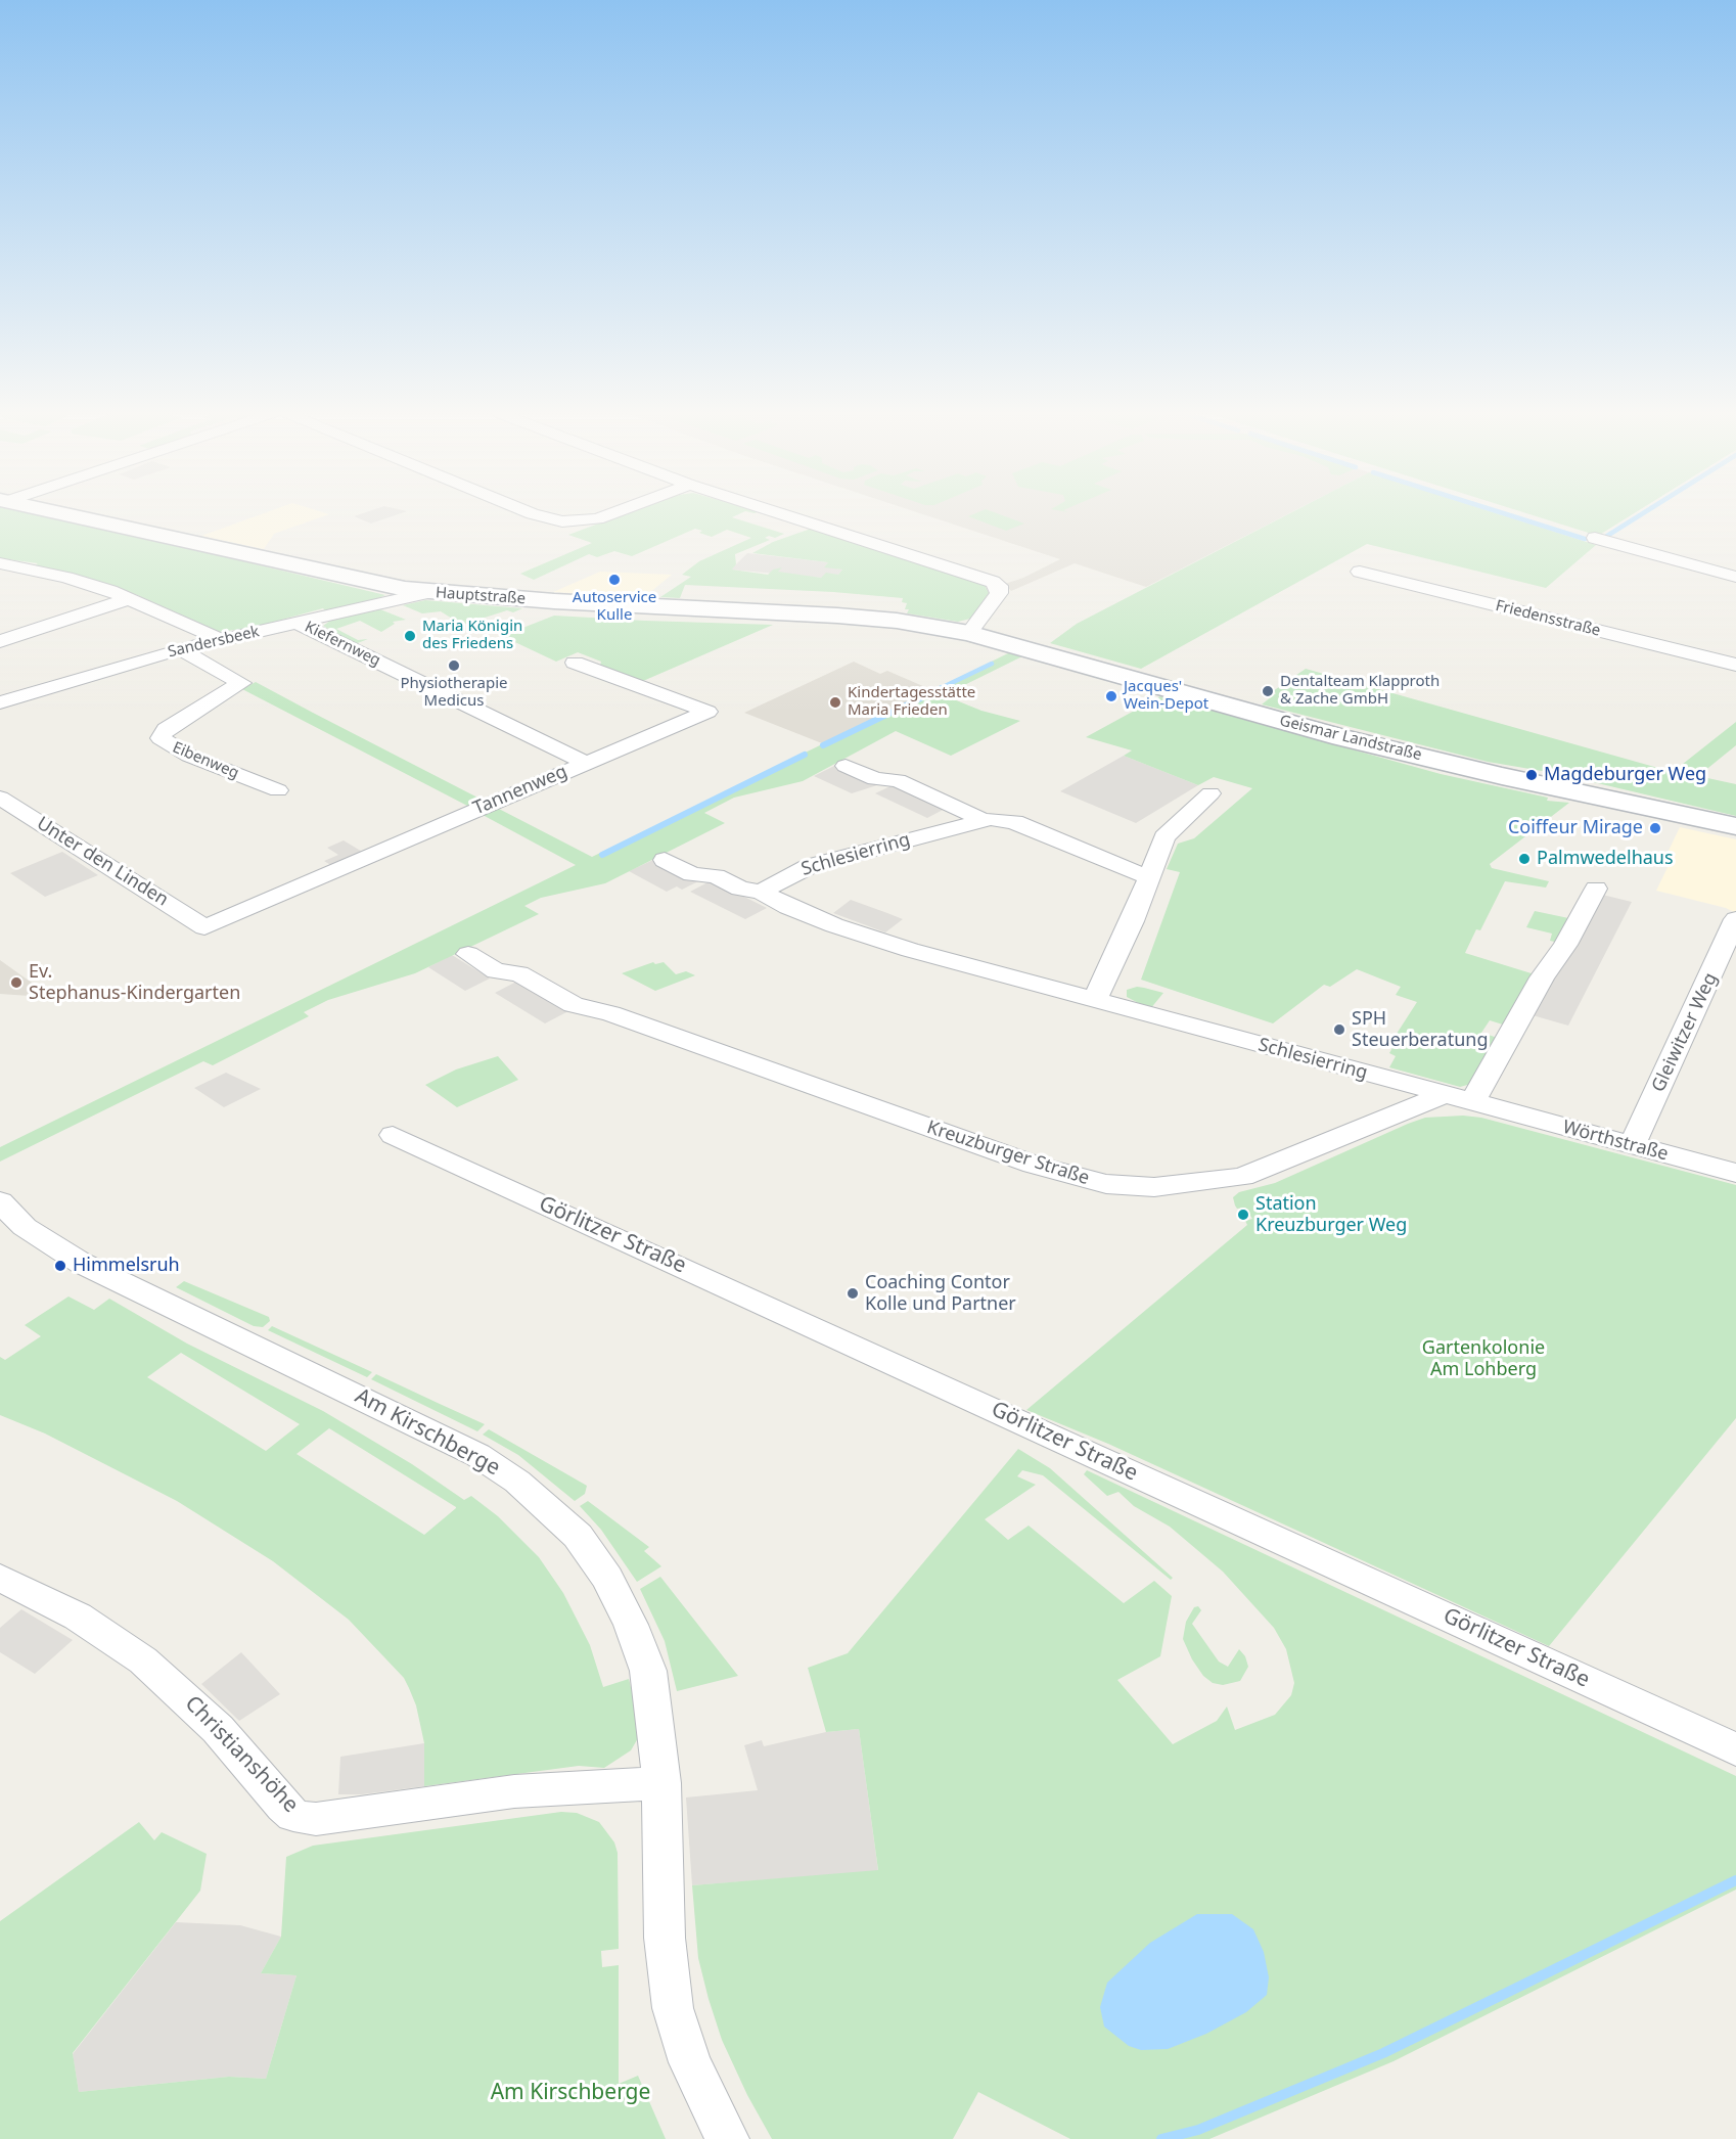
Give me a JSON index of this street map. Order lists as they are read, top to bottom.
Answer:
{
  "streets": {
    "main road": ["Hauptstraße", "Geismar Landstraße"],
    "street": [
      "Friedensstraße",
      "Sandersbeek",
      "Kiefernweg",
      "Eibenweg",
      "Tannenweg",
      "Schlesierring",
      "Unter den Linden",
      "Gleiwitzer Weg",
      "Wörthstraße",
      "Kreuzburger Straße",
      "Görlitzer Straße",
      "Am Kirschberge",
      "Christianshöhe"
    ]
  },
  "crossings": [
    ["Hauptstraße", "Sandersbeek"],
    ["Hauptstraße", "Geismar Landstraße"],
    ["Sandersbeek", "Kiefernweg"],
    ["Sandersbeek", "Eibenweg"],
    ["Kiefernweg", "Tannenweg"],
    ["Tannenweg", "Unter den Linden"],
    ["Schlesierring", "Wörthstraße"],
    ["Schlesierring", "Kreuzburger Straße"],
    ["Gleiwitzer Weg", "Wörthstraße"],
    ["Am Kirschberge", "Christianshöhe"]
  ],
  "parks": ["Gartenkolonie Am Lohberg", "Am Kirschberge"],
  "places": [
    "Autoservice Kulle",
    "Maria Königin des Friedens",
    "Physiotherapie Medicus",
    "Dentalteam Klapproth & Zache GmbH",
    "Jacques' Wein-Depot",
    "Kindertagesstätte Maria Frieden",
    "Magdeburger Weg",
    "Coiffeur Mirage",
    "Palmwedelhaus",
    "Ev. Stephanus-Kindergarten",
    "SPH Steuerberatung",
    "Station Kreuzburger Weg",
    "Himmelsruh",
    "Coaching Contor Kolle und Partner"
  ]
}
